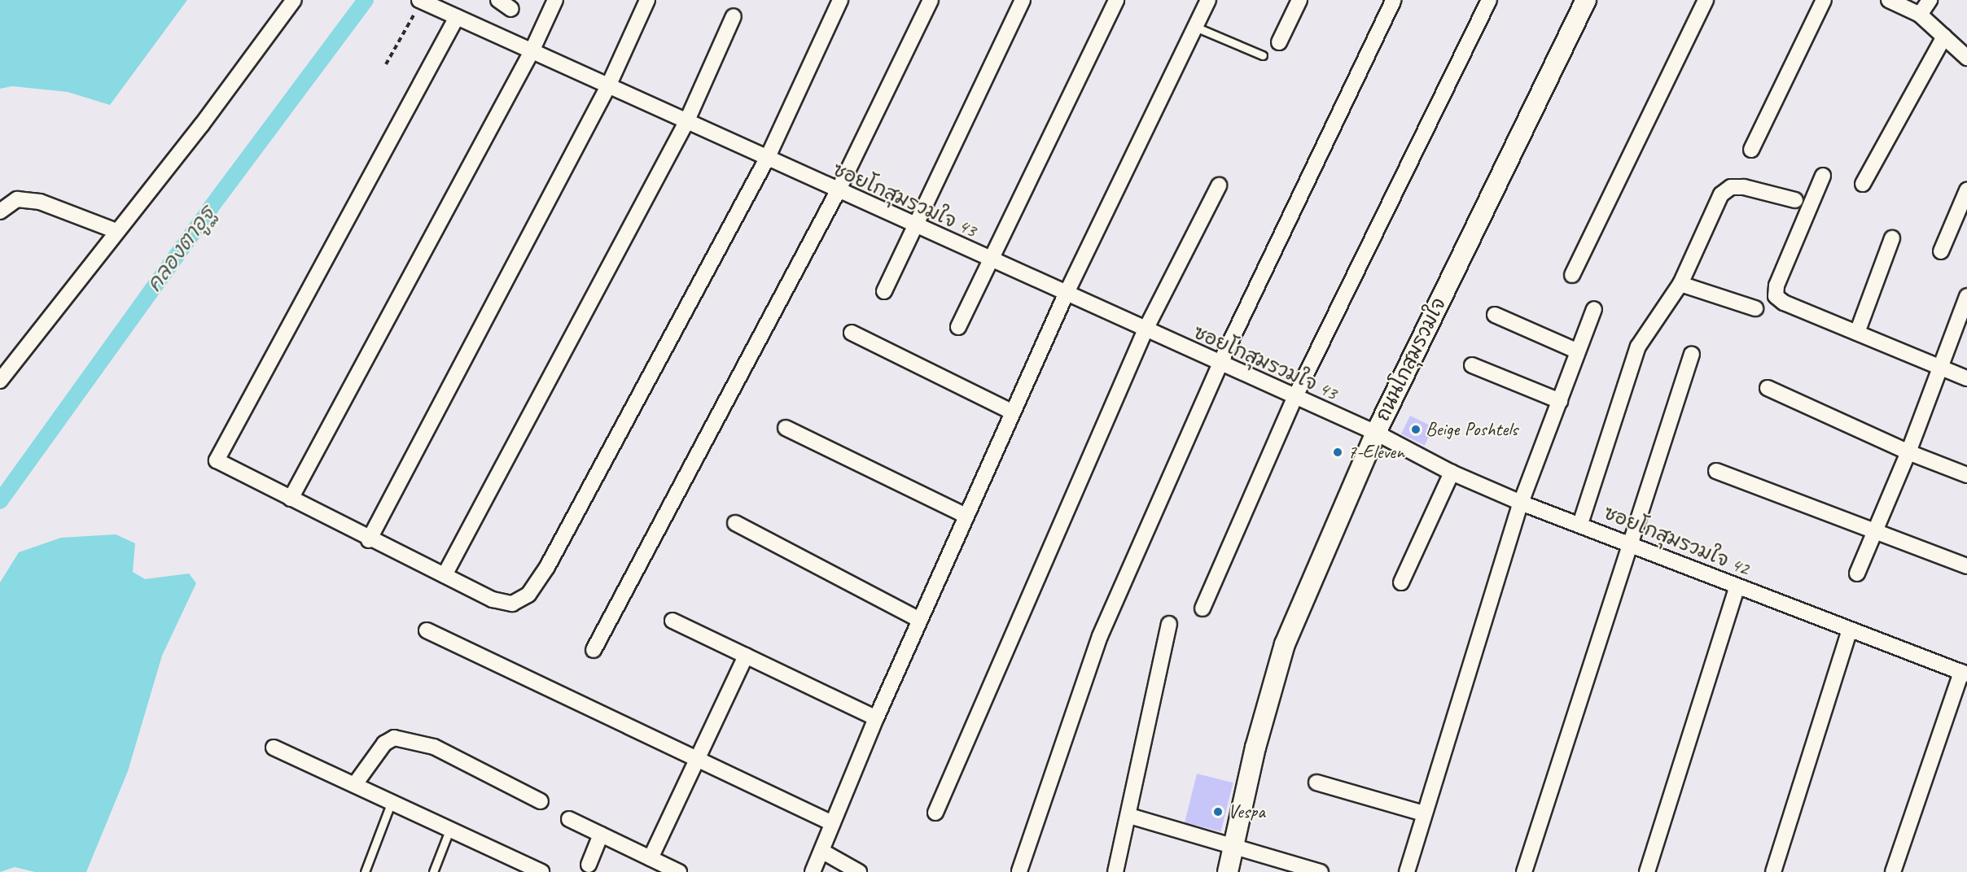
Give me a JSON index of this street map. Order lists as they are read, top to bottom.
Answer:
{
  "streets": {
    "street": ["ซอยโกสุมรวมใจ 43", "ถนนโกสุมรวมใจ", "ซอยโกสุมรวมใจ 42"]
  },
  "crossings": [
    ["ซอยโกสุมรวมใจ 43", "ถนนโกสุมรวมใจ"],
    ["ซอยโกสุมรวมใจ 43", "ซอยโกสุมรวมใจ 42"],
    ["ถนนโกสุมรวมใจ", "ซอยโกสุมรวมใจ 42"]
  ],
  "water": ["คลองตาอูฐ"],
  "places": ["Beige Poshtels", "7-Eleven", "Vespa"]
}
